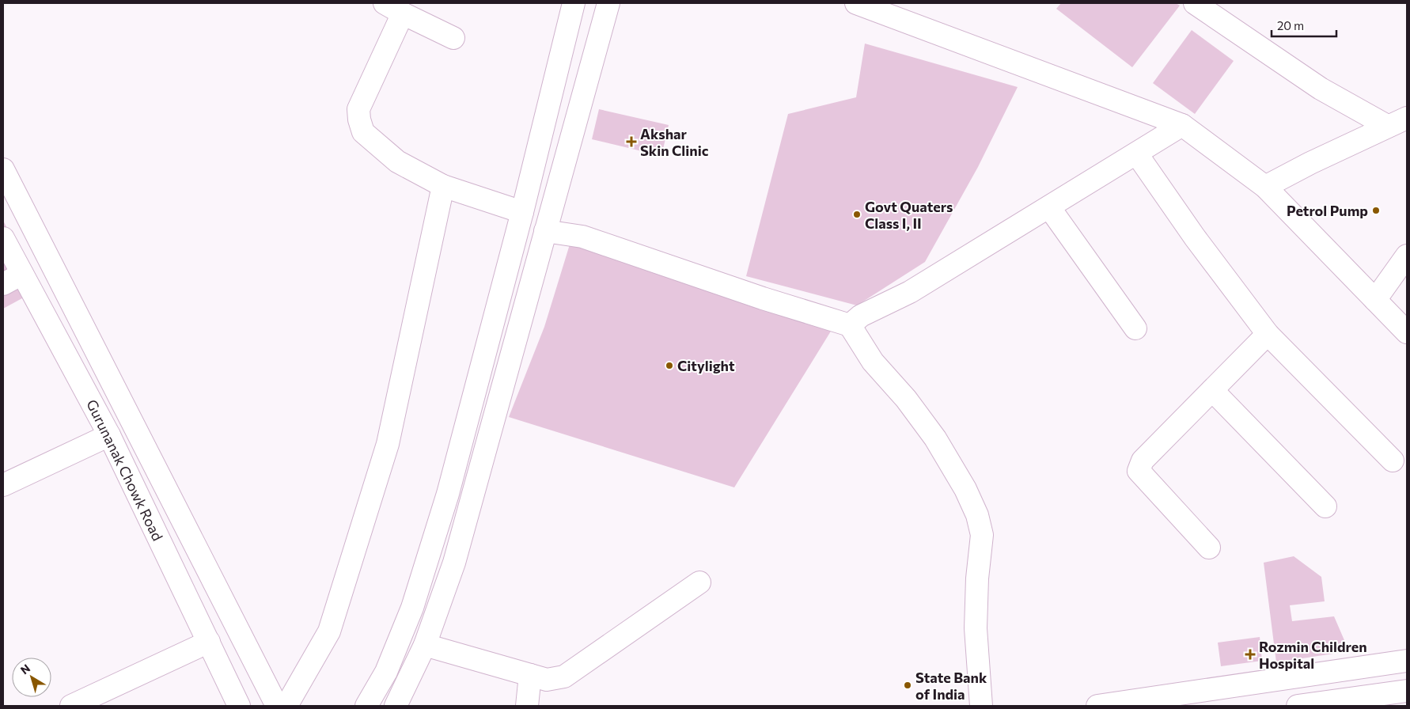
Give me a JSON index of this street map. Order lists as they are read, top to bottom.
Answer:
{
  "streets": {
    "street": ["Gurunanak Chowk Road"]
  },
  "places": {
    "health": ["Akshar Skin Clinic", "Rozmin Children Hospital"],
    "other": [
      "Petrol Pump",
      "Govt Quaters Class I, II",
      "Citylight",
      "State Bank of India"
    ]
  },
  "scale_bar": "20 m",
  "north": "top left"
}
